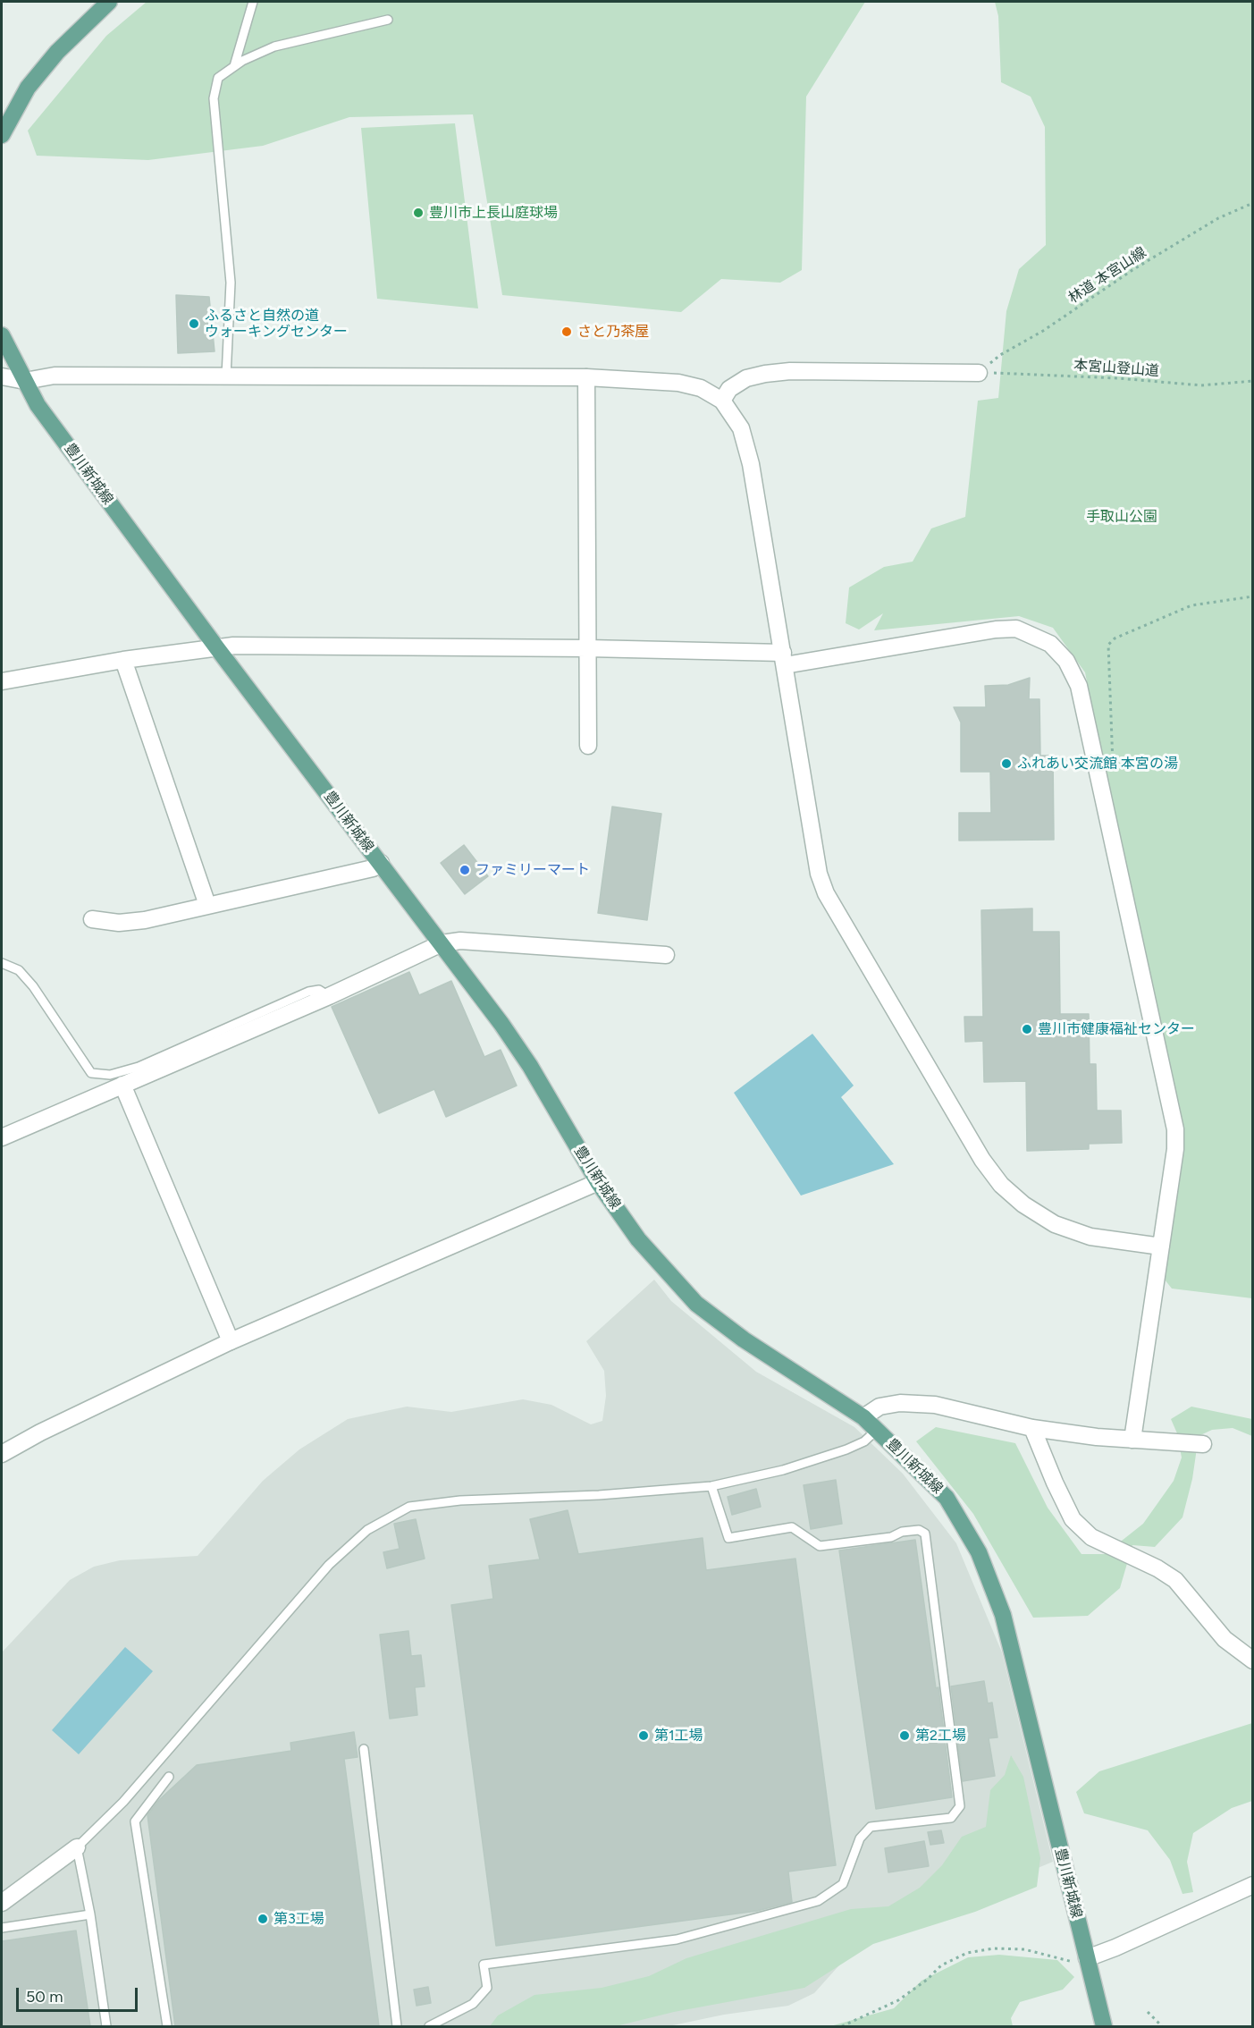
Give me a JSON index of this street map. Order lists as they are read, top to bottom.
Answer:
{
  "streets": {
    "main road": ["豊川新城線"],
    "path": ["林道 本宮山線", "本宮山登山道"]
  },
  "crossings": [
    ["林道 本宮山線", "本宮山登山道"]
  ],
  "parks": ["手取山公園"],
  "places": [
    "豊川市上長山庭球場",
    "ふるさと自然の道 ウォーキングセンター",
    "さと乃茶屋",
    "ふれあい交流館 本宮の湯",
    "ファミリーマート",
    "豊川市健康福祉センター",
    "第1工場",
    "第2工場",
    "第3工場"
  ],
  "scale_bar": "50 m"
}
